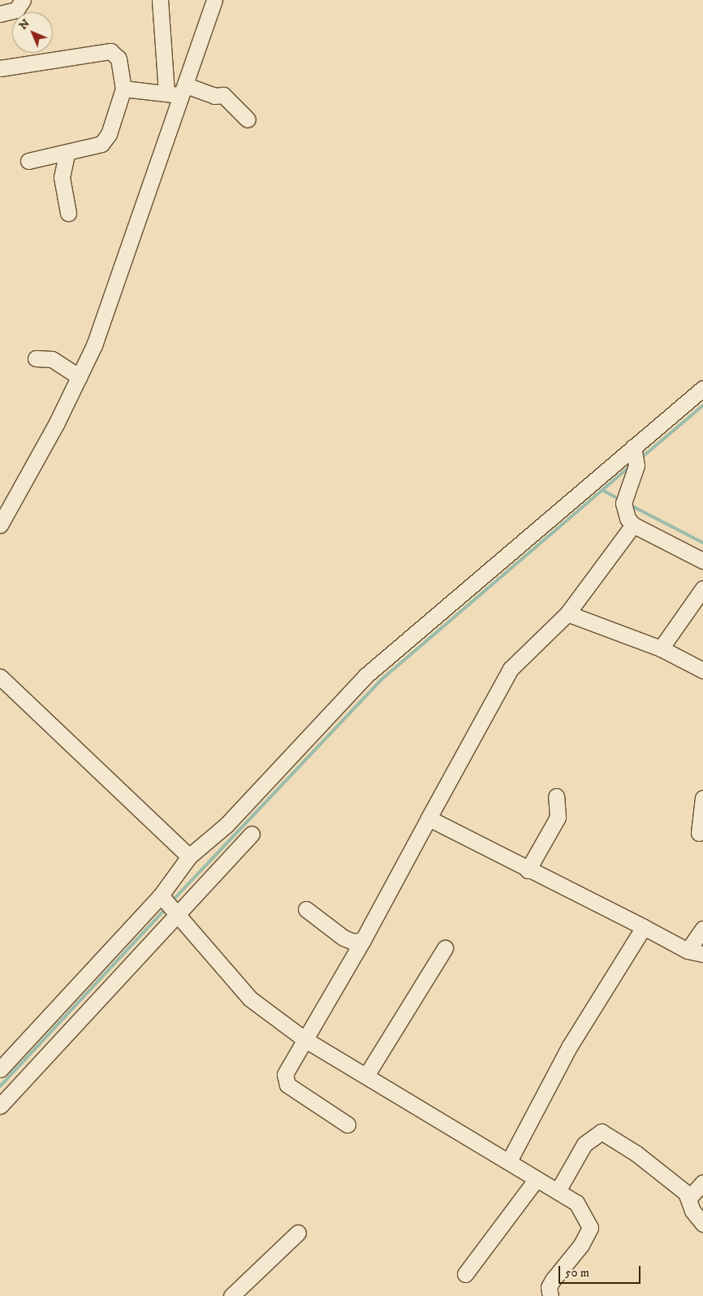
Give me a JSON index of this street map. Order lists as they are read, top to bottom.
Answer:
{
  "scale_bar": "50 m",
  "north": "top left"
}
